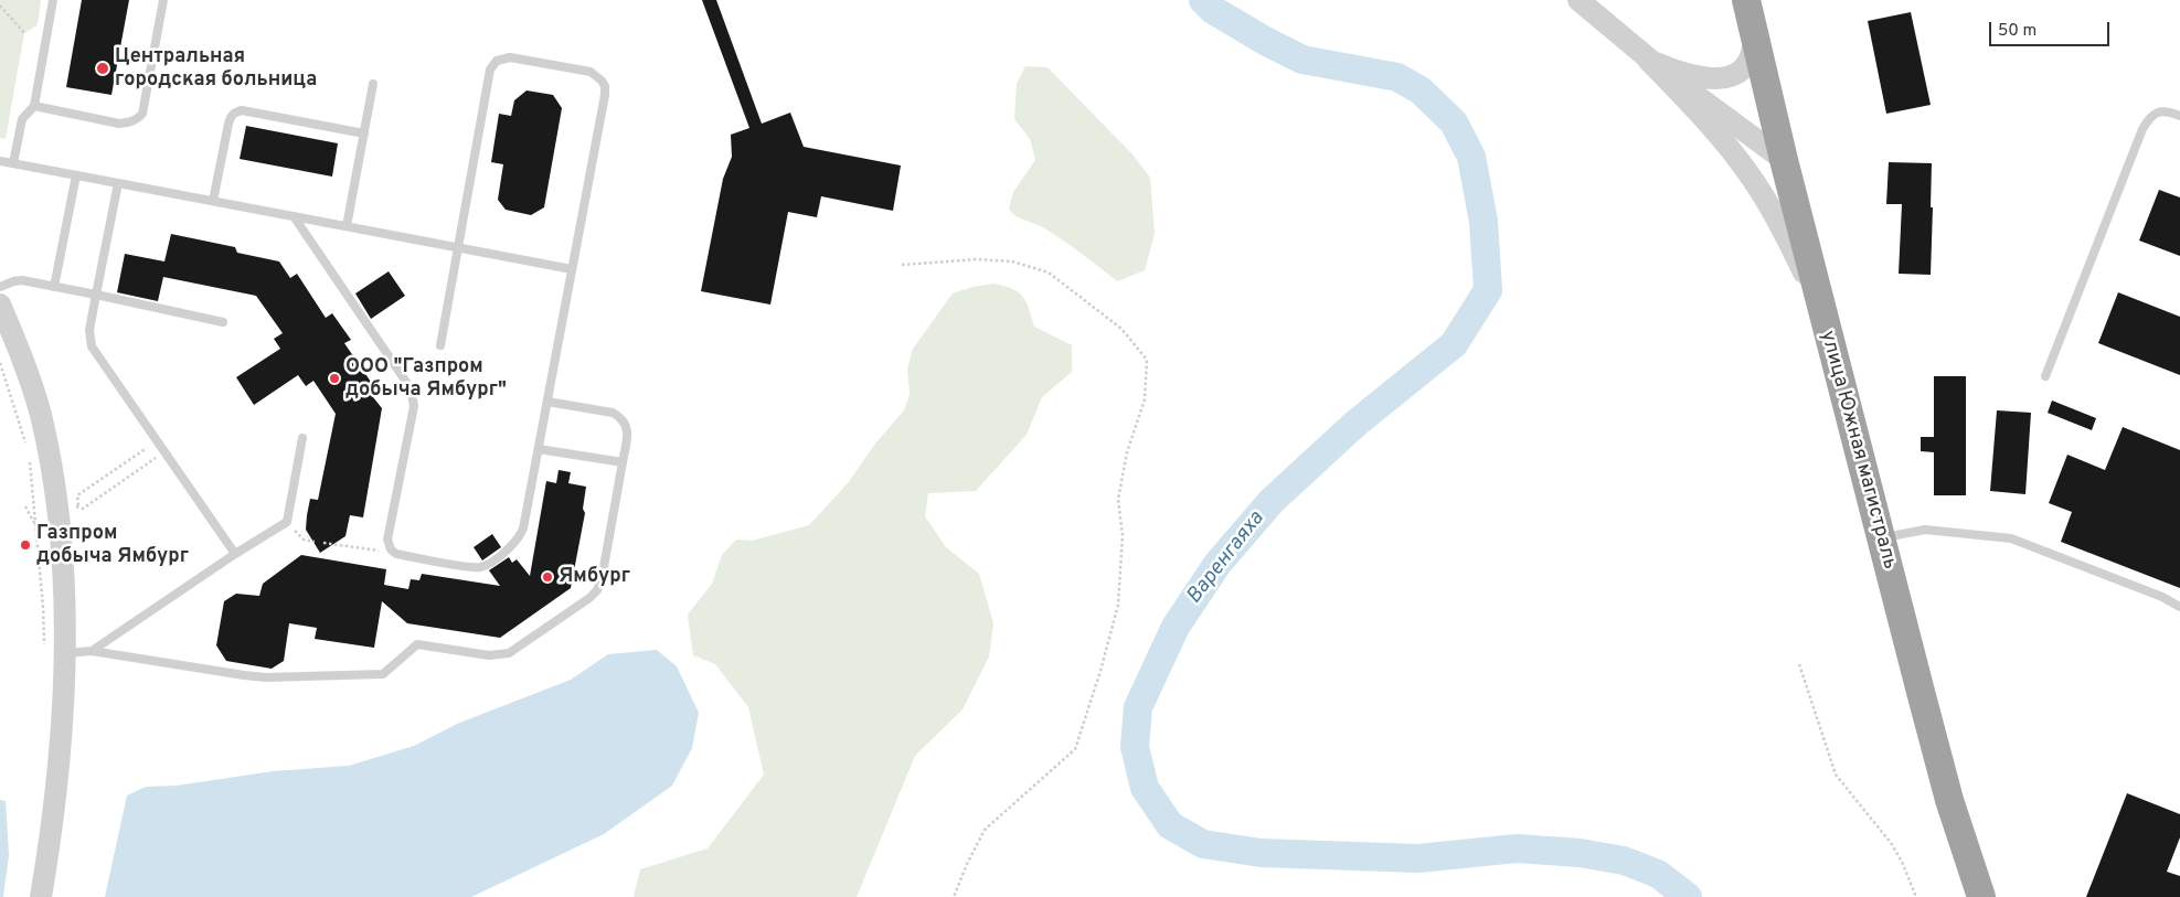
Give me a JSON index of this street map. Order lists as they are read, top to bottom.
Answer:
{
  "streets": {
    "highway": ["улица Южная магистраль"]
  },
  "water": ["Варенгаяха"],
  "places": [
    "Центральная городская больница",
    "ООО \"Газпром добыча Ямбург\"",
    "Газпром добыча Ямбург",
    "Ямбург"
  ],
  "scale_bar": "50 m"
}
